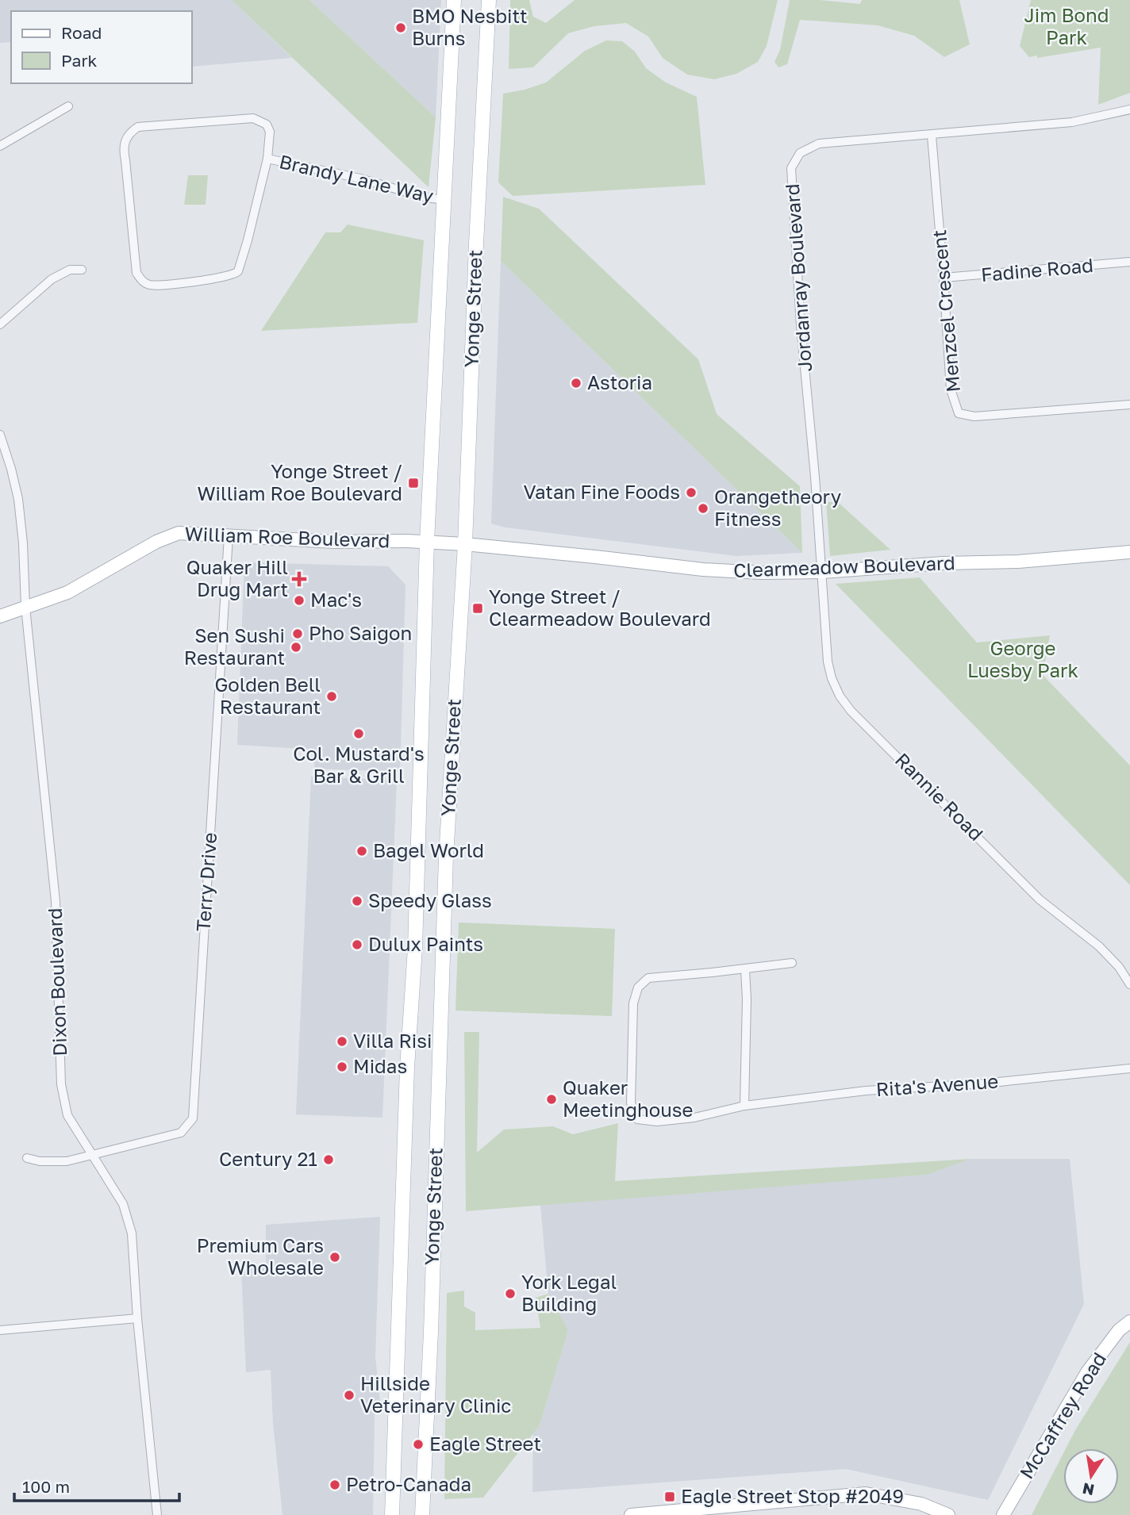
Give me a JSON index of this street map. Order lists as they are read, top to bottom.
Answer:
{
  "streets": {
    "main road": ["Yonge Street"],
    "street": [
      "Brandy Lane Way",
      "Fadine Road",
      "Jordanray Boulevard",
      "Menzcel Crescent",
      "William Roe Boulevard",
      "Clearmeadow Boulevard",
      "Rannie Road",
      "Terry Drive",
      "Dixon Boulevard",
      "Rita's Avenue",
      "McCaffrey Road"
    ]
  },
  "crossings": [
    ["Brandy Lane Way", "Yonge Street"],
    ["Fadine Road", "Menzcel Crescent"],
    ["Jordanray Boulevard", "Menzcel Crescent"],
    ["Jordanray Boulevard", "Clearmeadow Boulevard"],
    ["Jordanray Boulevard", "Rannie Road"],
    ["Yonge Street", "William Roe Boulevard"],
    ["Yonge Street", "Clearmeadow Boulevard"],
    ["William Roe Boulevard", "Clearmeadow Boulevard"],
    ["William Roe Boulevard", "Terry Drive"],
    ["William Roe Boulevard", "Dixon Boulevard"],
    ["Clearmeadow Boulevard", "Rannie Road"],
    ["Terry Drive", "Dixon Boulevard"]
  ],
  "parks": ["Jim Bond Park", "George Luesby Park"],
  "places": {
    "other": [
      "BMO Nesbitt Burns",
      "Astoria",
      "Vatan Fine Foods",
      "Orangetheory Fitness",
      "Mac's",
      "Pho Saigon",
      "Sen Sushi Restaurant",
      "Golden Bell Restaurant",
      "Col. Mustard's Bar & Grill",
      "Bagel World",
      "Speedy Glass",
      "Dulux Paints",
      "Villa Risi",
      "Midas",
      "Quaker Meetinghouse",
      "Century 21",
      "Premium Cars Wholesale",
      "York Legal Building",
      "Hillside Veterinary Clinic",
      "Eagle Street",
      "Petro-Canada"
    ],
    "transit": ["Yonge Street / William Roe Boulevard", "Yonge Street / Clearmeadow Boulevard", "Eagle Street Stop #2049"],
    "health": ["Quaker Hill Drug Mart"]
  },
  "legend": ["Road", "Park"],
  "scale_bar": "100 m",
  "north": "bottom"
}
